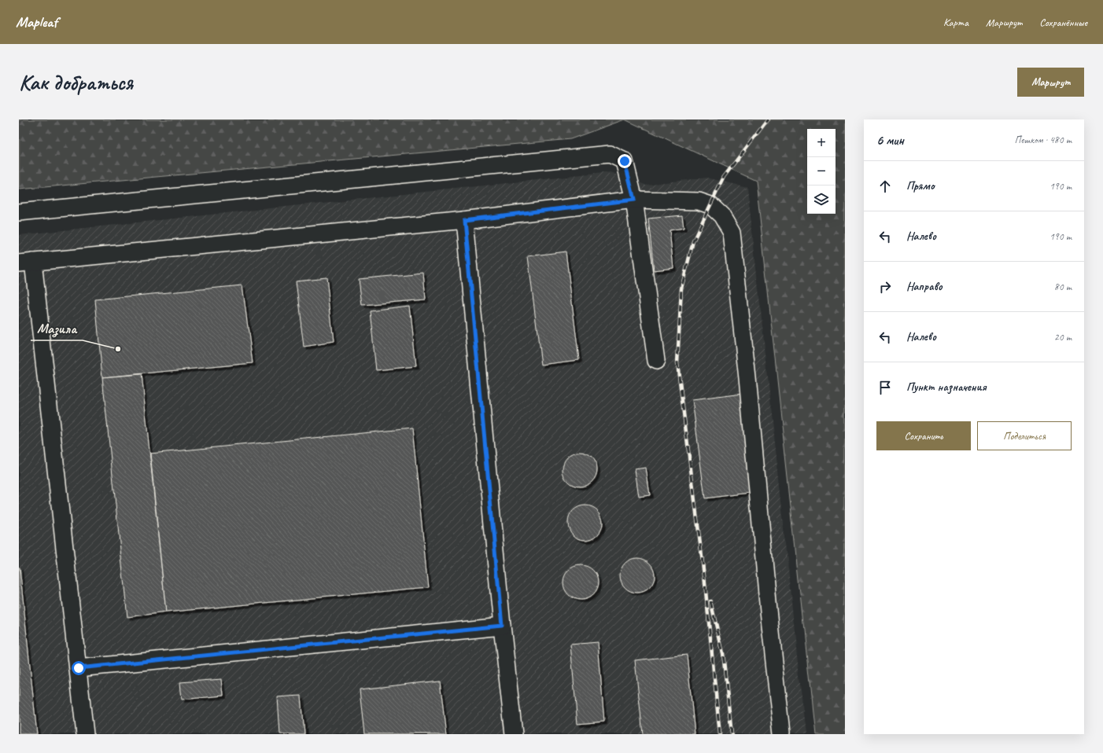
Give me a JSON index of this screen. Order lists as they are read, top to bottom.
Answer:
{
  "places": ["Мазила"],
  "page": {
    "header": "Mapleaf",
    "nav": ["Карта", "Маршрут", "Сохранённые"],
    "buttons": [
      "Маршрут",
      ["Сохранить", "Поделиться"]
    ],
    "title": "Как добраться",
    "heading": ["6 мин", "Пешком · 480 m"],
    "map_buttons": ["+", "−"],
    "list": [
      ["Прямо", "190 m"],
      ["Налево", "190 m"],
      ["Направо", "80 m"],
      ["Налево", "20 m"],
      "Пункт назначения"
    ]
  }
}
